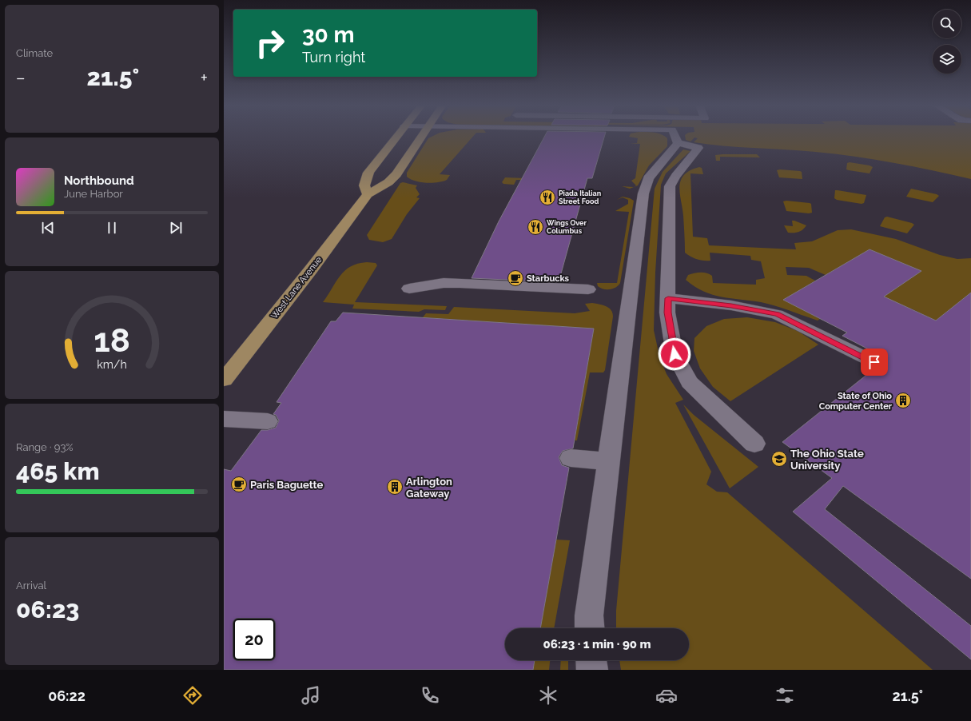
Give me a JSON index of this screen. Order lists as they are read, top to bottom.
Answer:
{
  "streets": {
    "main road": ["West Lane Avenue"]
  },
  "places": {
    "restaurant": ["Piada Italian Street Food", "Wings Over Columbus"],
    "cafe": ["Starbucks", "Paris Baguette"],
    "building": ["State of Ohio Computer Center", "Arlington Gateway"],
    "school or university": ["The Ohio State University"]
  },
  "page": {
    "tile": [
      "Climate",
      ["Range · 93%", "465 km"],
      ["Arrival", "06:23"]
    ],
    "turn": ["30 m", "Turn right"],
    "heat": ["−", "21.5°", "+"],
    "song": ["Northbound", "June Harbor"],
    "limit": "20",
    "trip": "06:23 · 1 min · 90 m",
    "tabs": ["06:22", "21.5°"],
    "gauge": ["18", "km/h"]
  }
}
